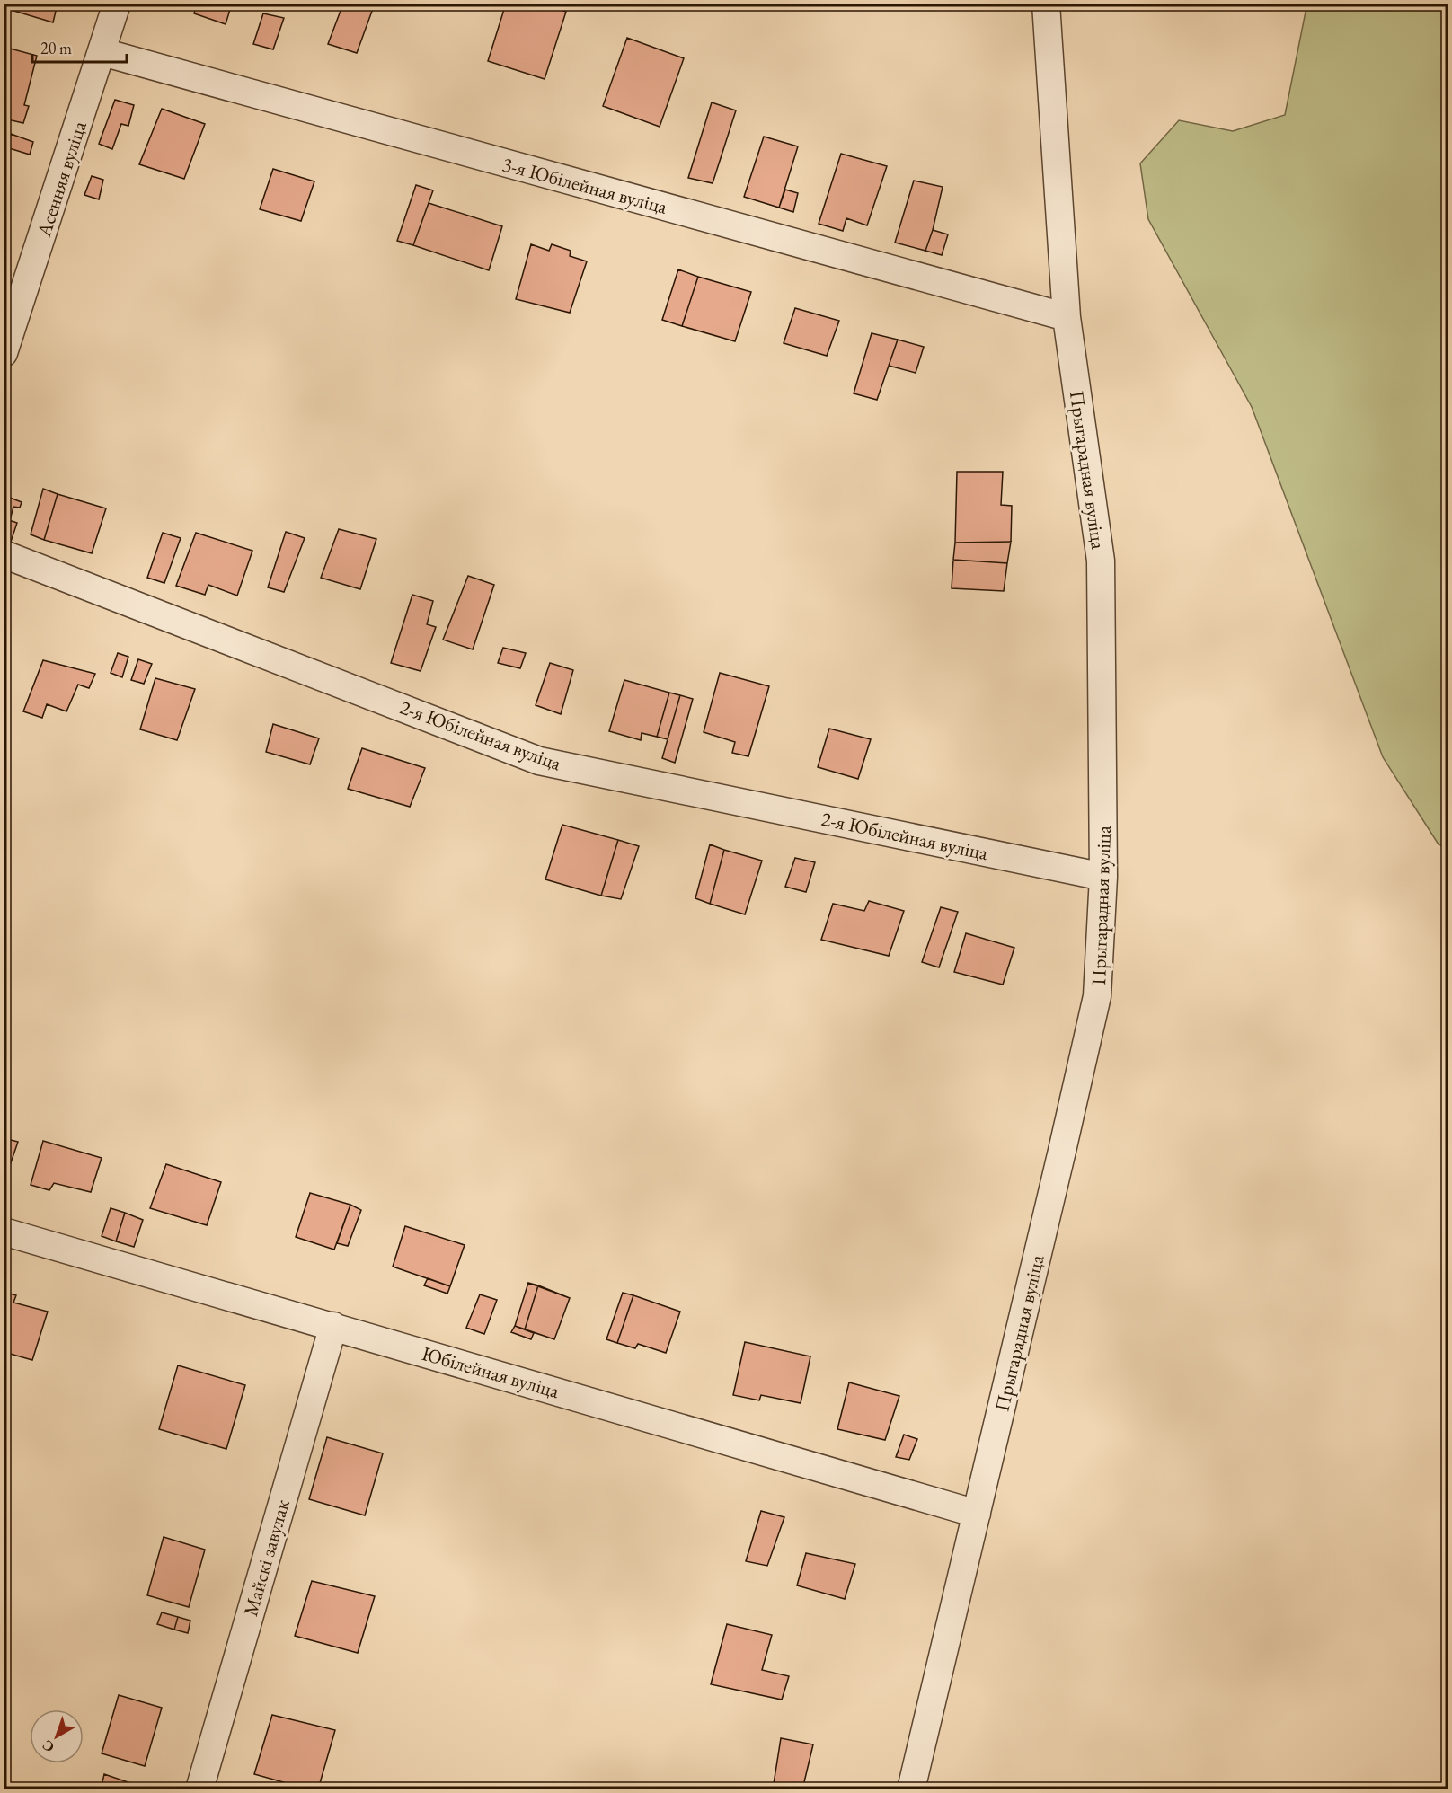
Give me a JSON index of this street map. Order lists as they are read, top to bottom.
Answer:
{
  "streets": {
    "street": [
      "Асенняя вуліца",
      "3-я Юбілейная вуліца",
      "Прыгарадная вуліца",
      "2-я Юбілейная вуліца",
      "Юбілейная вуліца",
      "Майскі завулак"
    ]
  },
  "crossings": [
    ["Асенняя вуліца", "3-я Юбілейная вуліца"],
    ["3-я Юбілейная вуліца", "Прыгарадная вуліца"],
    ["Прыгарадная вуліца", "2-я Юбілейная вуліца"],
    ["Прыгарадная вуліца", "Юбілейная вуліца"],
    ["Юбілейная вуліца", "Майскі завулак"]
  ],
  "scale_bar": "20 m",
  "north": "bottom left"
}
